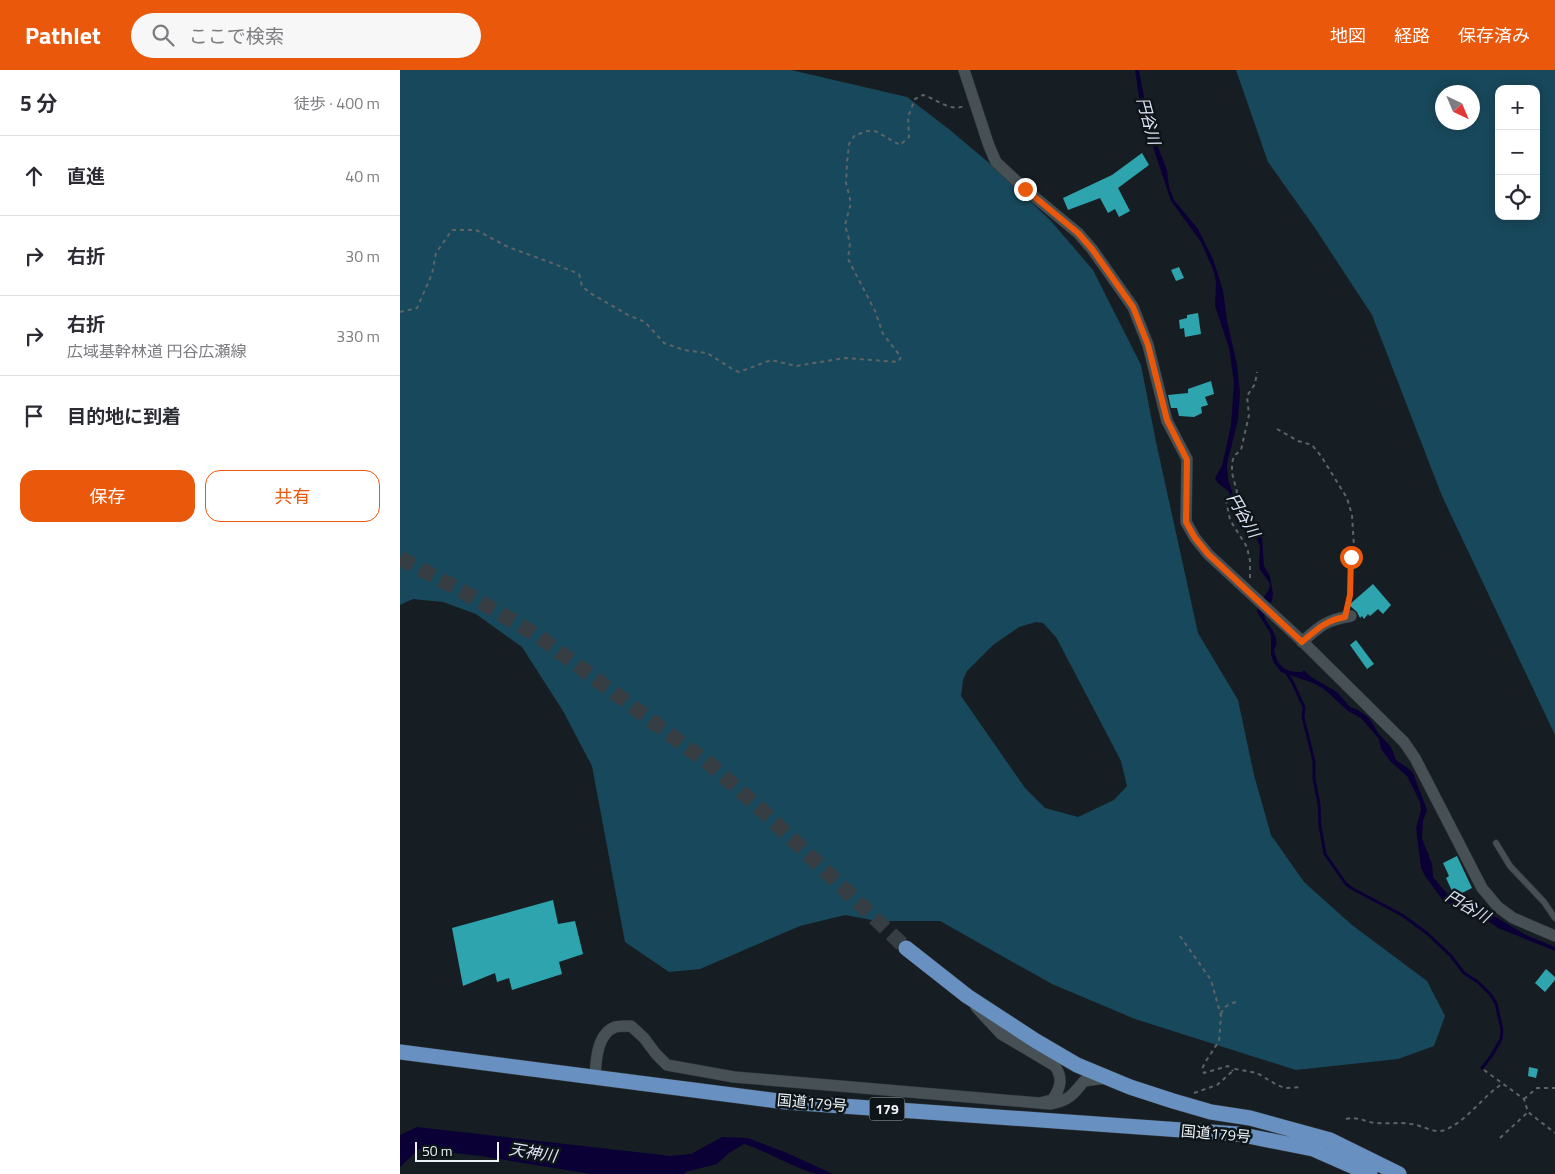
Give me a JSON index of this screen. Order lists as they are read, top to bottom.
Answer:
{
  "streets": {
    "highway": ["国道179号", "179"]
  },
  "water": ["円谷川", "天神川"],
  "scale_bar": "50 m",
  "north": "bottom right",
  "page": {
    "header": "Pathlet",
    "search": "ここで検索",
    "nav": ["地図", "経路", "保存済み"],
    "heading": ["5 分", "徒歩 · 400 m"],
    "map_buttons": ["+", "−"],
    "list": [
      ["直進", "40 m"],
      ["右折", "30 m"],
      ["右折", "広域基幹林道 円谷広瀬線", "330 m"],
      "目的地に到着"
    ],
    "buttons": ["保存", "共有"],
    "scale": "50 m"
  }
}
